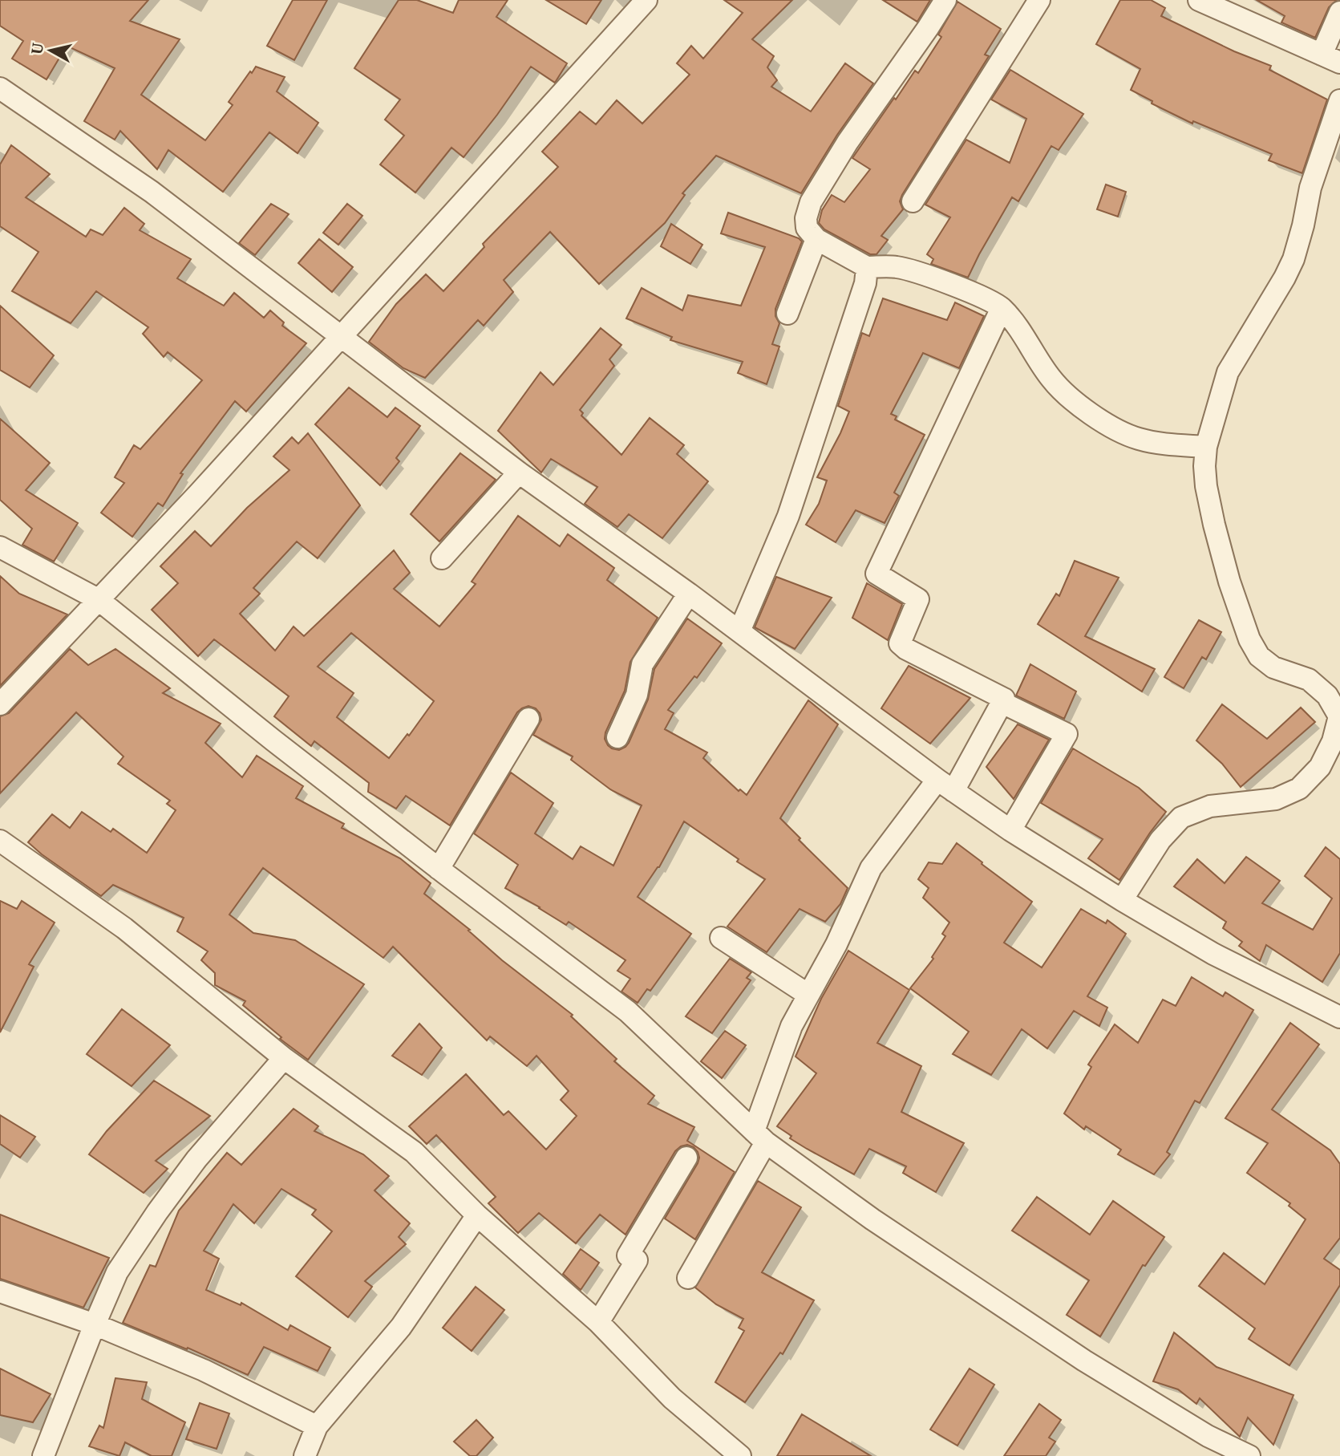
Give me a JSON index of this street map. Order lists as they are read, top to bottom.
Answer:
{
  "north": "left"
}
